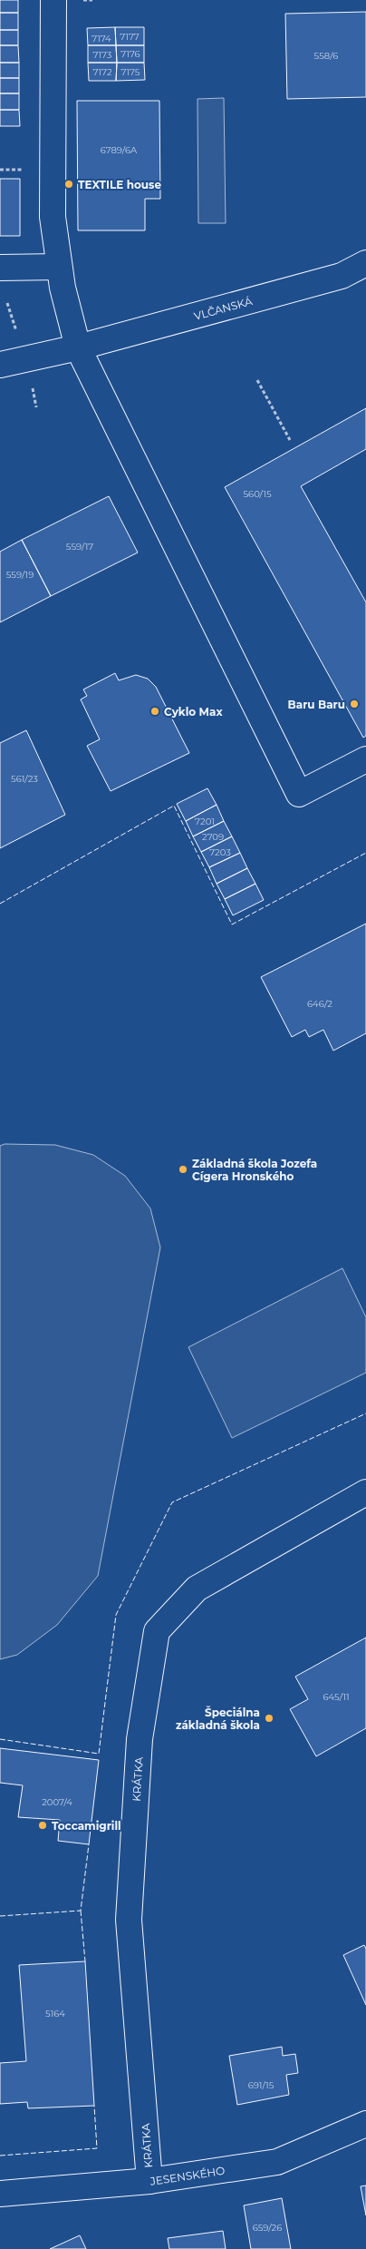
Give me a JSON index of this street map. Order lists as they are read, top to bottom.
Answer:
{
  "streets": {
    "street": ["VLČANSKÁ", "KRÁTKA", "JESENSKÉHO"]
  },
  "crossings": [
    ["KRÁTKA", "JESENSKÉHO"]
  ],
  "places": [
    "TEXTILE house",
    "Baru Baru",
    "Cyklo Max",
    "Základná škola Jozefa Cígera Hronského",
    "Špeciálna základná škola",
    "Toccamigrill"
  ],
  "house_numbers": [
    "7177",
    "7174",
    "7176",
    "7173",
    "558/6",
    "7172",
    "7175",
    "6789/6A",
    "560/15",
    "559/17",
    "559/19",
    "561/23",
    "7201",
    "2709",
    "7203",
    "646/2",
    "645/11",
    "2007/4",
    "5164",
    "691/15",
    "659/26"
  ]
}
